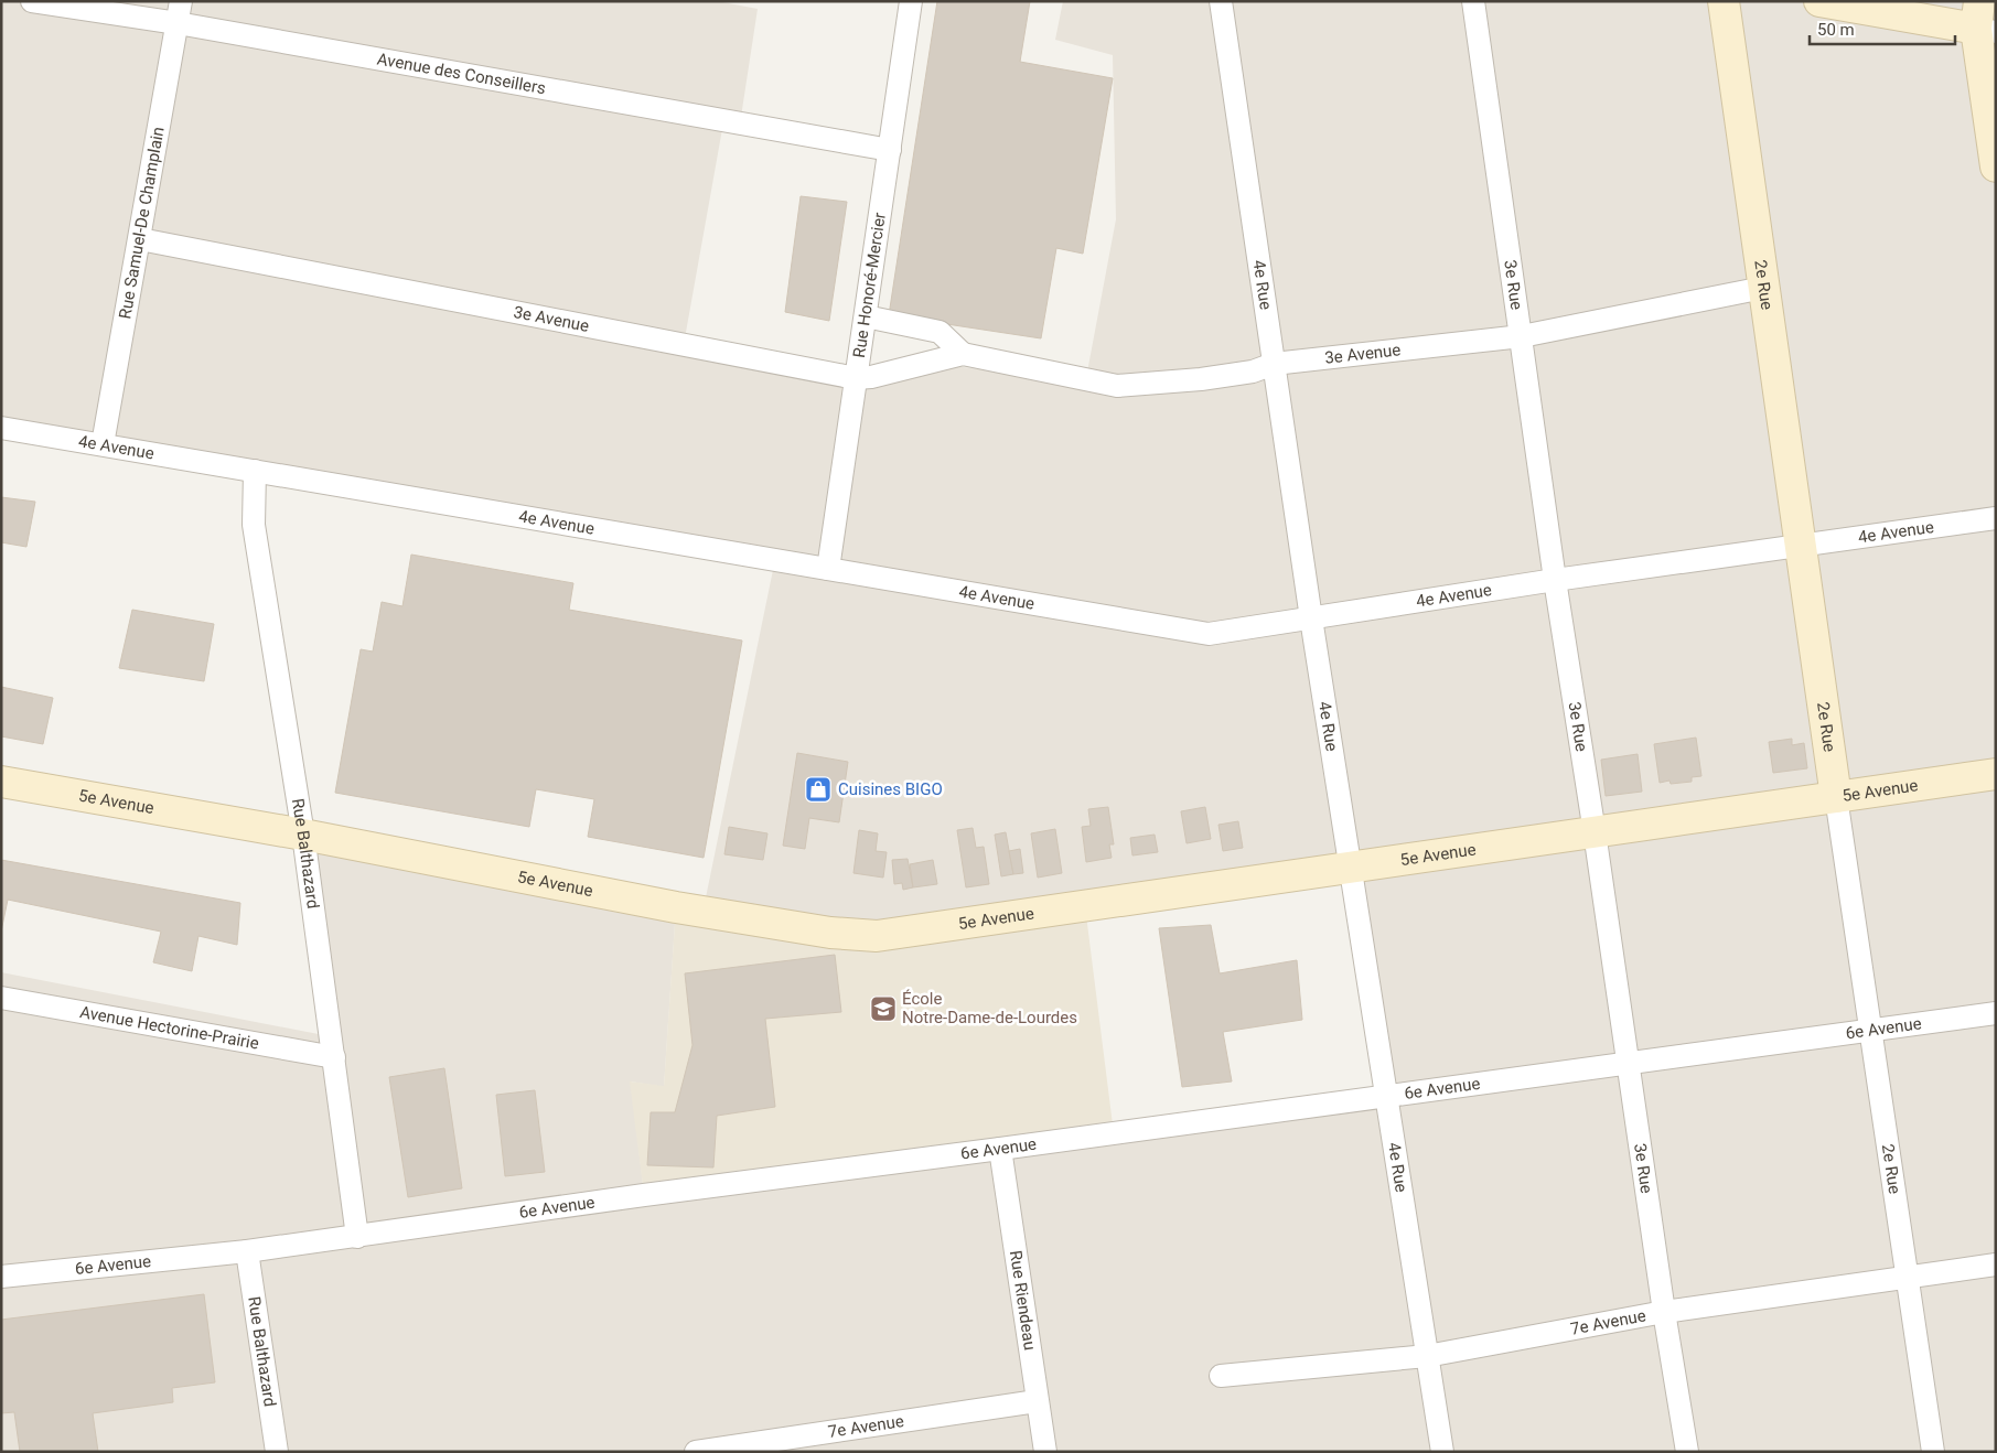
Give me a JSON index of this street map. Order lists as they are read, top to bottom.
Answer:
{
  "streets": {
    "street": [
      "Avenue des Conseillers",
      "Rue Samuel-De Champlain",
      "Rue Honoré-Mercier",
      "3e Rue",
      "2e Rue",
      "4e Rue",
      "3e Avenue",
      "4e Avenue",
      "5e Avenue",
      "Rue Balthazard",
      "Avenue Hectorine-Prairie",
      "6e Avenue",
      "Rue Riendeau",
      "7e Avenue"
    ]
  },
  "crossings": [
    ["Avenue des Conseillers", "Rue Samuel-De Champlain"],
    ["Avenue des Conseillers", "Rue Honoré-Mercier"],
    ["Rue Samuel-De Champlain", "3e Avenue"],
    ["Rue Samuel-De Champlain", "4e Avenue"],
    ["Rue Honoré-Mercier", "3e Avenue"],
    ["Rue Honoré-Mercier", "4e Avenue"],
    ["3e Rue", "3e Avenue"],
    ["3e Rue", "4e Avenue"],
    ["3e Rue", "5e Avenue"],
    ["3e Rue", "6e Avenue"],
    ["3e Rue", "7e Avenue"],
    ["2e Rue", "3e Avenue"],
    ["2e Rue", "4e Avenue"],
    ["2e Rue", "5e Avenue"],
    ["2e Rue", "6e Avenue"],
    ["2e Rue", "7e Avenue"],
    ["4e Rue", "3e Avenue"],
    ["4e Rue", "4e Avenue"],
    ["4e Rue", "5e Avenue"],
    ["4e Rue", "6e Avenue"],
    ["4e Rue", "7e Avenue"],
    ["4e Avenue", "Rue Balthazard"],
    ["5e Avenue", "Rue Balthazard"],
    ["Rue Balthazard", "Avenue Hectorine-Prairie"],
    ["Rue Balthazard", "6e Avenue"],
    ["6e Avenue", "Rue Riendeau"],
    ["Rue Riendeau", "7e Avenue"]
  ],
  "places": {
    "shop": ["Cuisines BIGO"],
    "school or university": ["École Notre-Dame-de-Lourdes"]
  },
  "scale_bar": "50 m"
}
